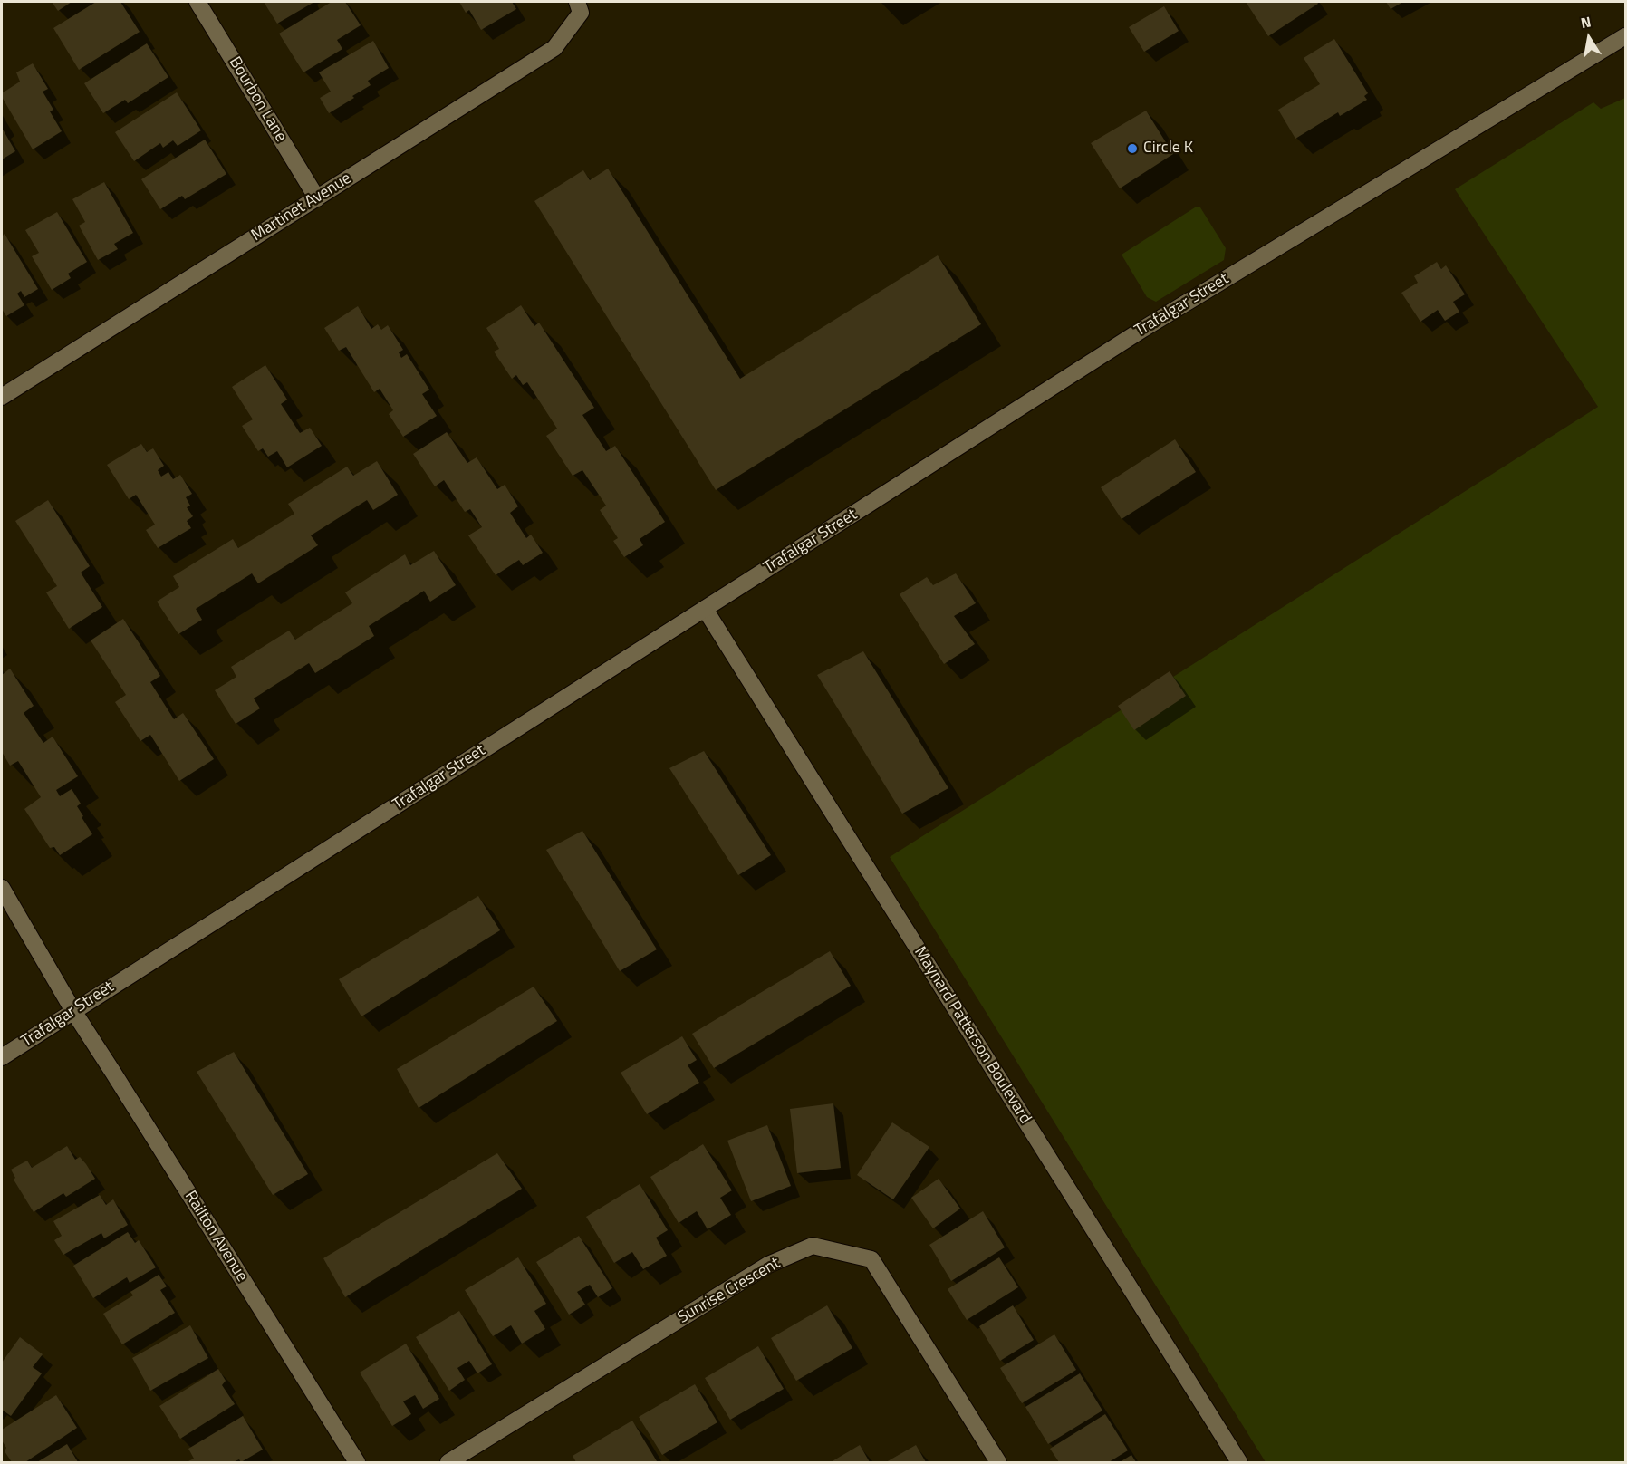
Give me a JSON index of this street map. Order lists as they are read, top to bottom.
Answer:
{
  "streets": {
    "street": [
      "Bourbon Lane",
      "Martinet Avenue",
      "Trafalgar Street",
      "Maynard Patterson Boulevard",
      "Railton Avenue",
      "Sunrise Crescent"
    ]
  },
  "crossings": [
    ["Bourbon Lane", "Martinet Avenue"],
    ["Trafalgar Street", "Maynard Patterson Boulevard"],
    ["Trafalgar Street", "Railton Avenue"]
  ],
  "places": ["Circle K"],
  "north": "top"
}
